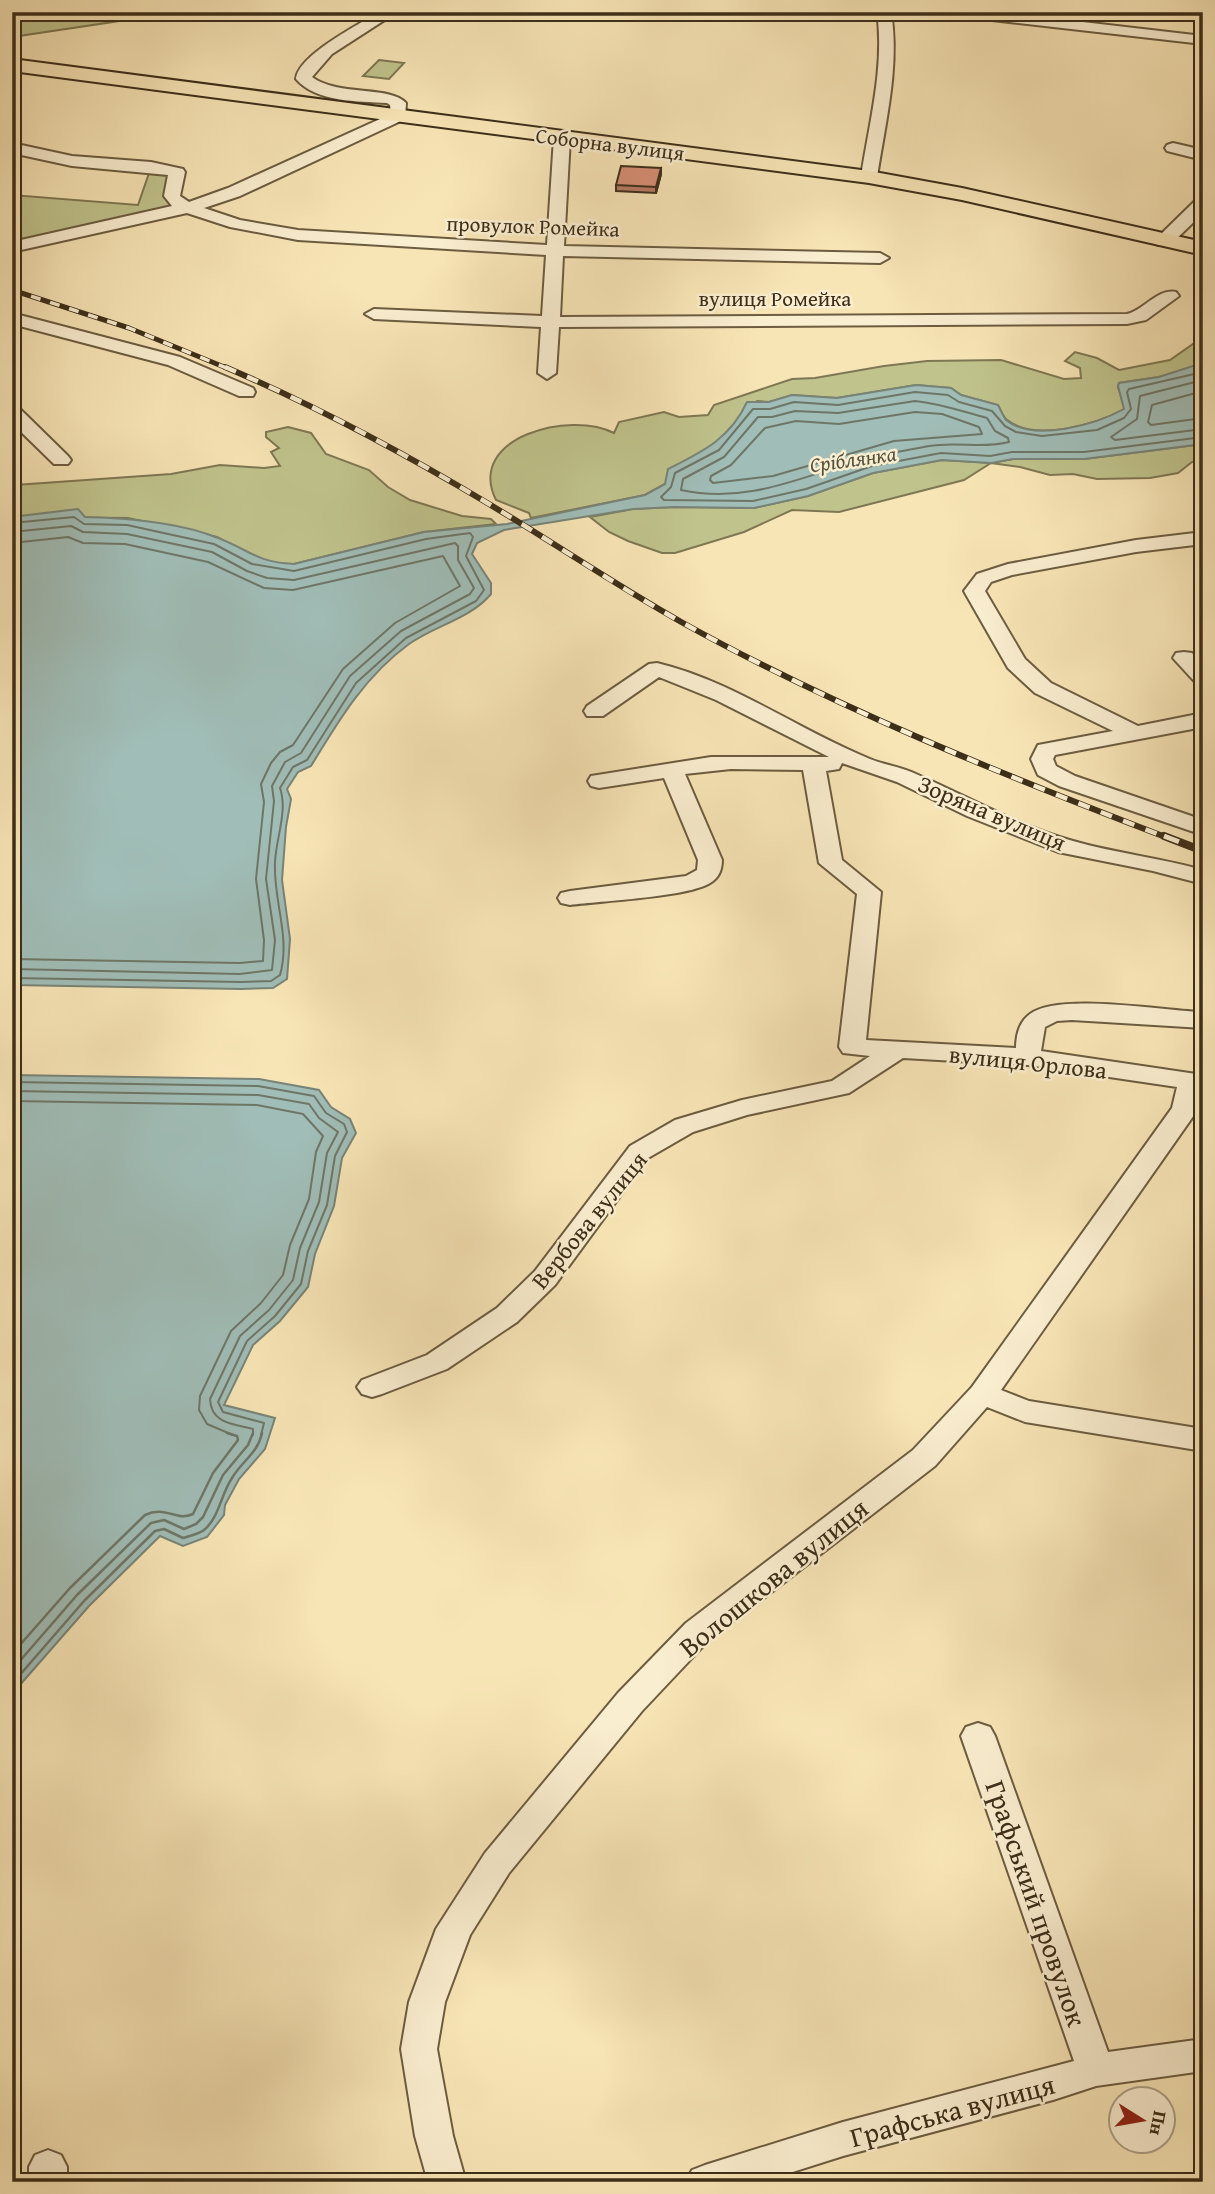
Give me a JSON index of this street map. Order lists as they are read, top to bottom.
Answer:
{
  "streets": {
    "main road": ["Соборна вулиця"],
    "street": [
      "провулок Ромейка",
      "вулиця Ромейка",
      "Зоряна вулиця",
      "вулиця Орлова",
      "Вербова вулиця",
      "Волошкова вулиця",
      "Графський провулок",
      "Графська вулиця"
    ]
  },
  "crossings": [
    ["Зоряна вулиця", "вулиця Орлова"],
    ["вулиця Орлова", "Вербова вулиця"],
    ["вулиця Орлова", "Волошкова вулиця"],
    ["Графський провулок", "Графська вулиця"]
  ],
  "water": ["Сріблянка"],
  "north": "right"
}
